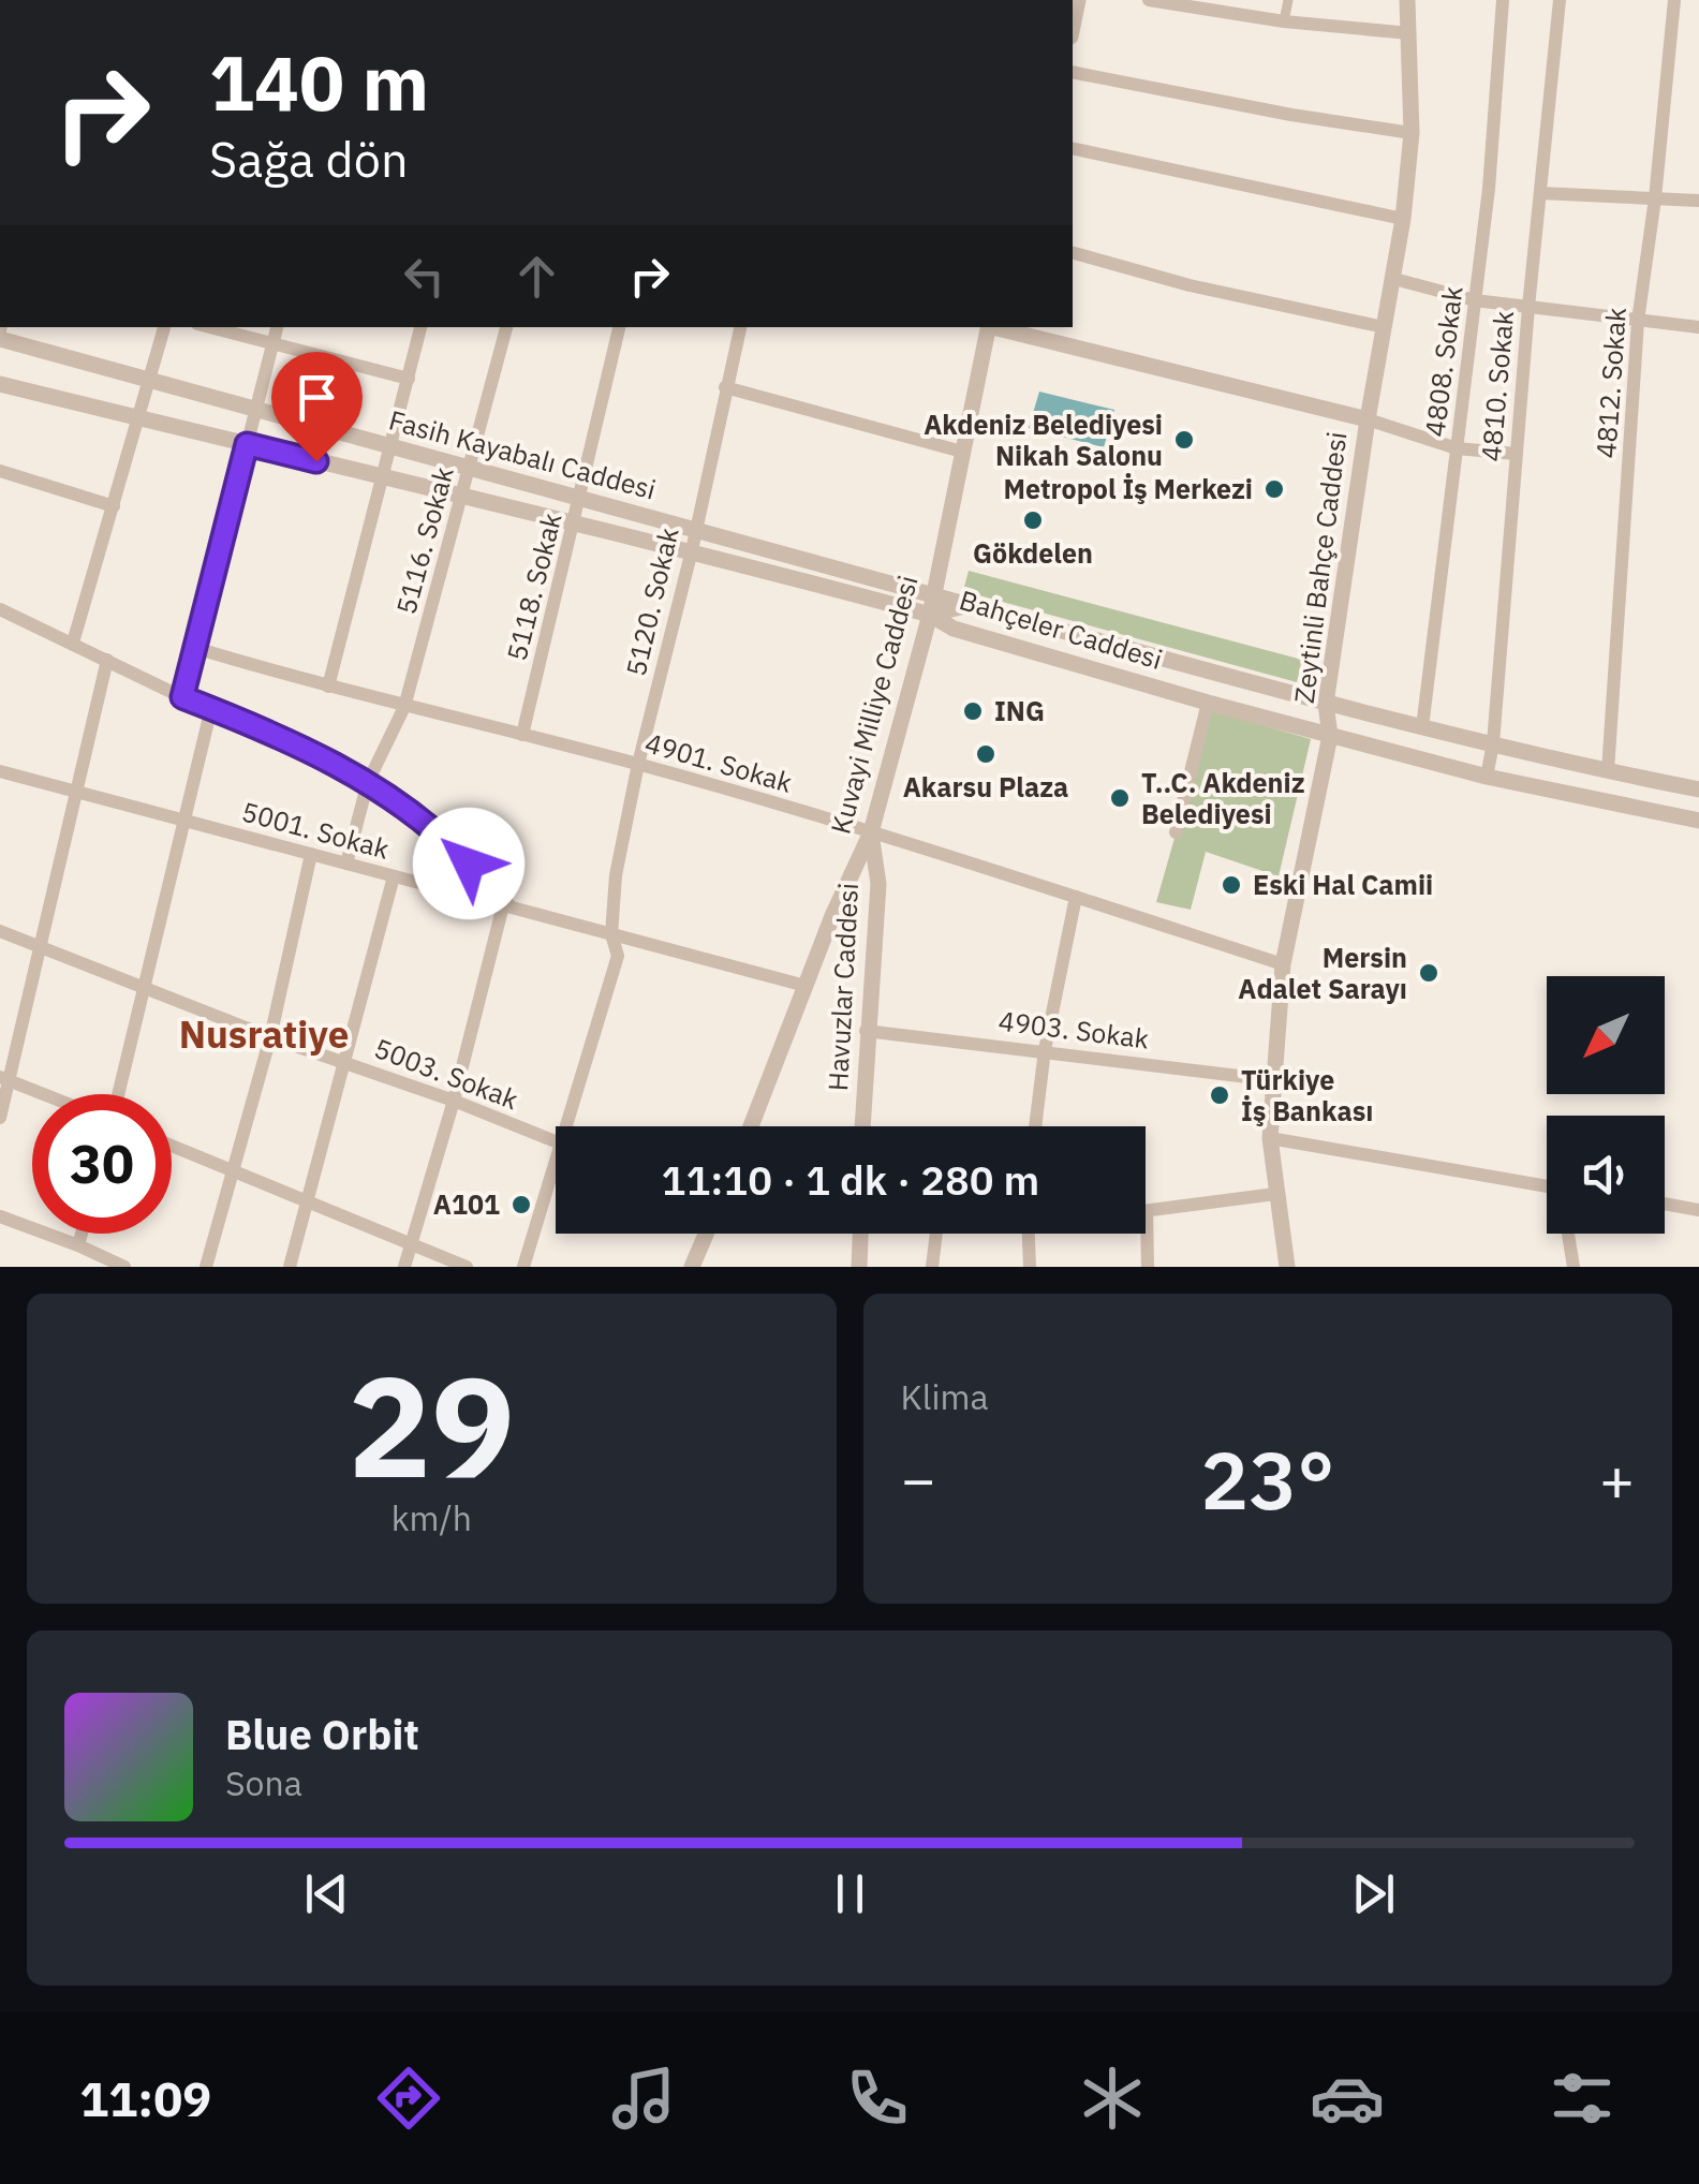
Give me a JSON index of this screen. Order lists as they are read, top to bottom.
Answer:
{
  "streets": {
    "street": [
      "4808. Sokak",
      "4812. Sokak",
      "4810. Sokak",
      "Fasih Kayabalı Caddesi",
      "5116. Sokak",
      "Zeytinli Bahçe Caddesi",
      "5118. Sokak",
      "5120. Sokak",
      "Bahçeler Caddesi",
      "Kuvayi Milliye Caddesi",
      "4901. Sokak",
      "5001. Sokak",
      "Havuzlar Caddesi",
      "4903. Sokak",
      "5003. Sokak"
    ]
  },
  "crossings": [
    ["4808. Sokak", "Bahçeler Caddesi"],
    ["4812. Sokak", "Bahçeler Caddesi"],
    ["4810. Sokak", "Bahçeler Caddesi"],
    ["Fasih Kayabalı Caddesi", "5116. Sokak"],
    ["Fasih Kayabalı Caddesi", "5118. Sokak"],
    ["Fasih Kayabalı Caddesi", "5120. Sokak"],
    ["Fasih Kayabalı Caddesi", "Bahçeler Caddesi"],
    ["Fasih Kayabalı Caddesi", "Kuvayi Milliye Caddesi"],
    ["5116. Sokak", "4901. Sokak"],
    ["5116. Sokak", "5001. Sokak"],
    ["Zeytinli Bahçe Caddesi", "Bahçeler Caddesi"],
    ["Zeytinli Bahçe Caddesi", "4901. Sokak"],
    ["Zeytinli Bahçe Caddesi", "4903. Sokak"],
    ["5118. Sokak", "4901. Sokak"],
    ["5120. Sokak", "4901. Sokak"],
    ["5120. Sokak", "5001. Sokak"],
    ["Bahçeler Caddesi", "Kuvayi Milliye Caddesi"],
    ["Kuvayi Milliye Caddesi", "4901. Sokak"],
    ["Kuvayi Milliye Caddesi", "5001. Sokak"],
    ["Kuvayi Milliye Caddesi", "Havuzlar Caddesi"],
    ["4901. Sokak", "Havuzlar Caddesi"],
    ["Havuzlar Caddesi", "4903. Sokak"]
  ],
  "districts": ["Nusratiye"],
  "places": [
    "Akdeniz Belediyesi Nikah Salonu",
    "Metropol İş Merkezi",
    "Gökdelen",
    "ING",
    "Akarsu Plaza",
    "T..C. Akdeniz Belediyesi",
    "Eski Hal Camii",
    "Mersin Adalet Sarayı",
    "Türkiye İş Bankası",
    "A101"
  ],
  "north": "bottom left",
  "page": {
    "turn": ["140 m", "Sağa dön"],
    "limit": "30",
    "trip": "11:10 · 1 dk · 280 m",
    "tile": [
      ["29", "km/h"],
      "Klima"
    ],
    "heat": ["−", "23°", "+"],
    "song": ["Blue Orbit", "Sona"],
    "tabs": "11:09"
  }
}
